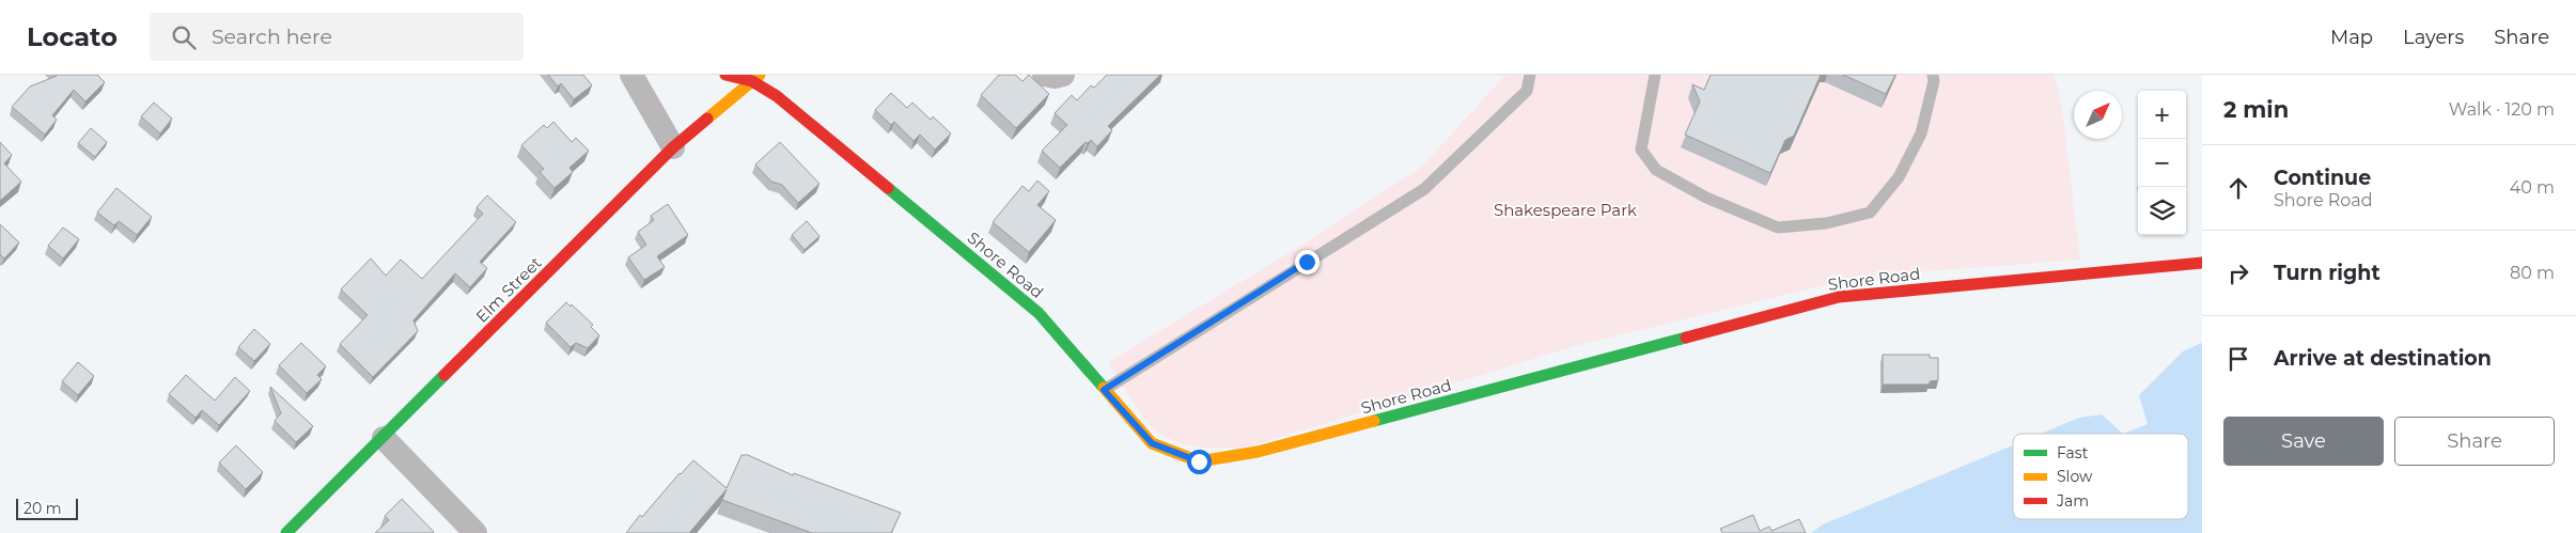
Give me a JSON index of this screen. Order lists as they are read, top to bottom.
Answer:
{
  "streets": {
    "street": ["Shore Road", "Elm Street"]
  },
  "crossings": [
    ["Shore Road", "Elm Street"]
  ],
  "parks": ["Shakespeare Park"],
  "legend": ["Fast", "Slow", "Jam"],
  "scale_bar": "20 m",
  "north": "top right",
  "page": {
    "header": "Locato",
    "search": "Search here",
    "nav": ["Map", "Layers", "Share"],
    "heading": ["2 min", "Walk · 120 m"],
    "map_buttons": ["+", "−"],
    "list": [
      ["Continue", "Shore Road", "40 m"],
      ["Turn right", "80 m"],
      "Arrive at destination"
    ],
    "buttons": ["Save", "Share"],
    "scale": "20 m"
  }
}
